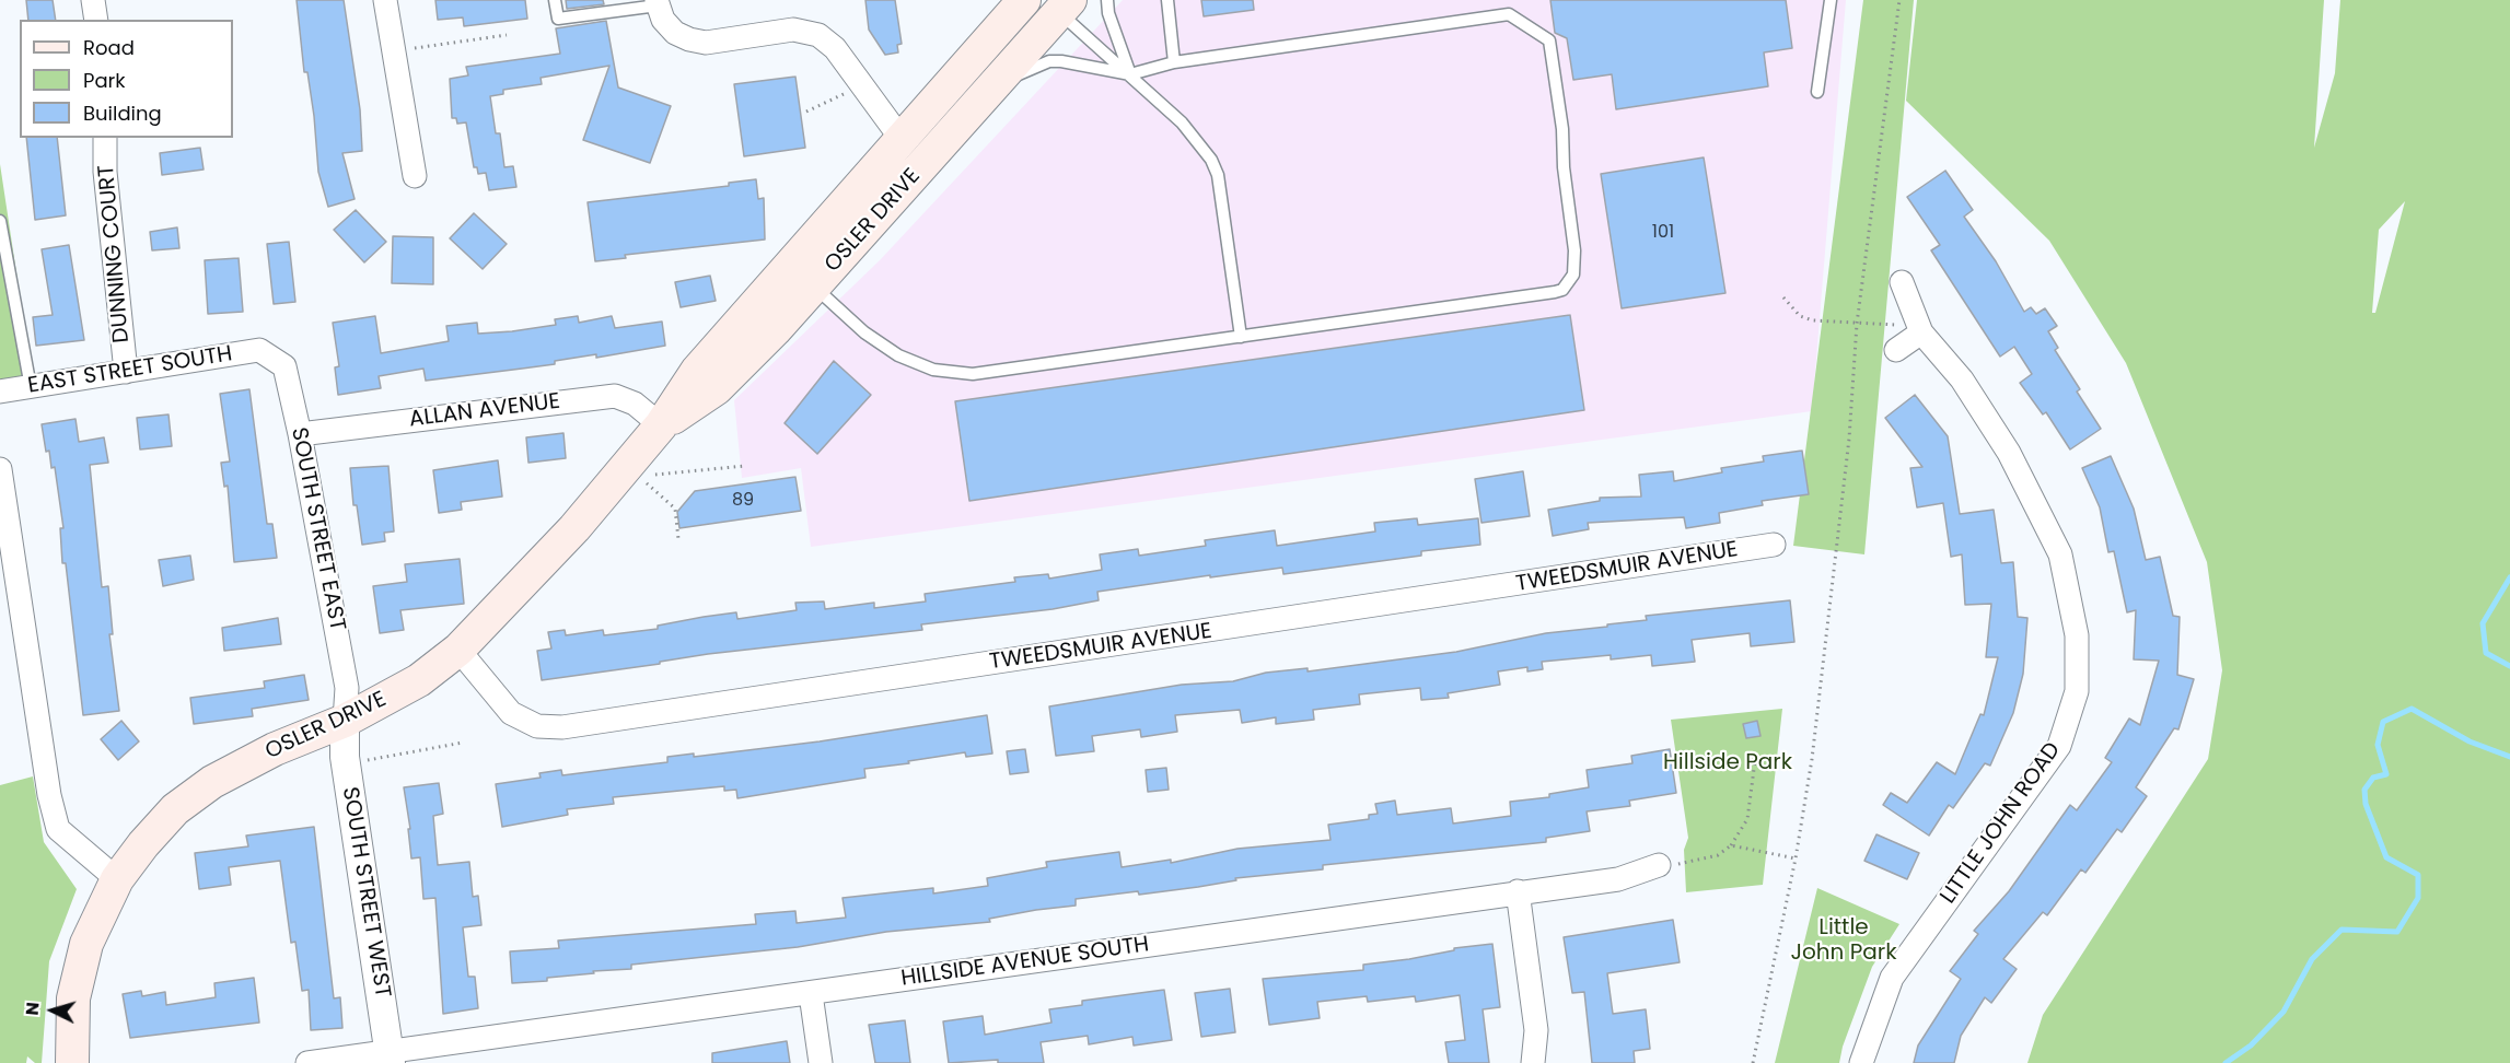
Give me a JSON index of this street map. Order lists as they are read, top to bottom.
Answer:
{
  "streets": {
    "main road": ["OSLER DRIVE"],
    "street": [
      "DUNNING COURT",
      "EAST STREET SOUTH",
      "ALLAN AVENUE",
      "SOUTH STREET EAST",
      "TWEEDSMUIR AVENUE",
      "LITTLE JOHN ROAD",
      "SOUTH STREET WEST",
      "HILLSIDE AVENUE SOUTH"
    ]
  },
  "crossings": [
    ["OSLER DRIVE", "ALLAN AVENUE"],
    ["OSLER DRIVE", "SOUTH STREET EAST"],
    ["OSLER DRIVE", "TWEEDSMUIR AVENUE"],
    ["OSLER DRIVE", "SOUTH STREET WEST"],
    ["DUNNING COURT", "EAST STREET SOUTH"],
    ["EAST STREET SOUTH", "SOUTH STREET EAST"],
    ["ALLAN AVENUE", "SOUTH STREET EAST"],
    ["SOUTH STREET EAST", "SOUTH STREET WEST"],
    ["SOUTH STREET WEST", "HILLSIDE AVENUE SOUTH"]
  ],
  "parks": ["Hillside Park", "Little John Park"],
  "house_numbers": ["101", "89"],
  "legend": ["Road", "Park", "Building"],
  "north": "left"
}
